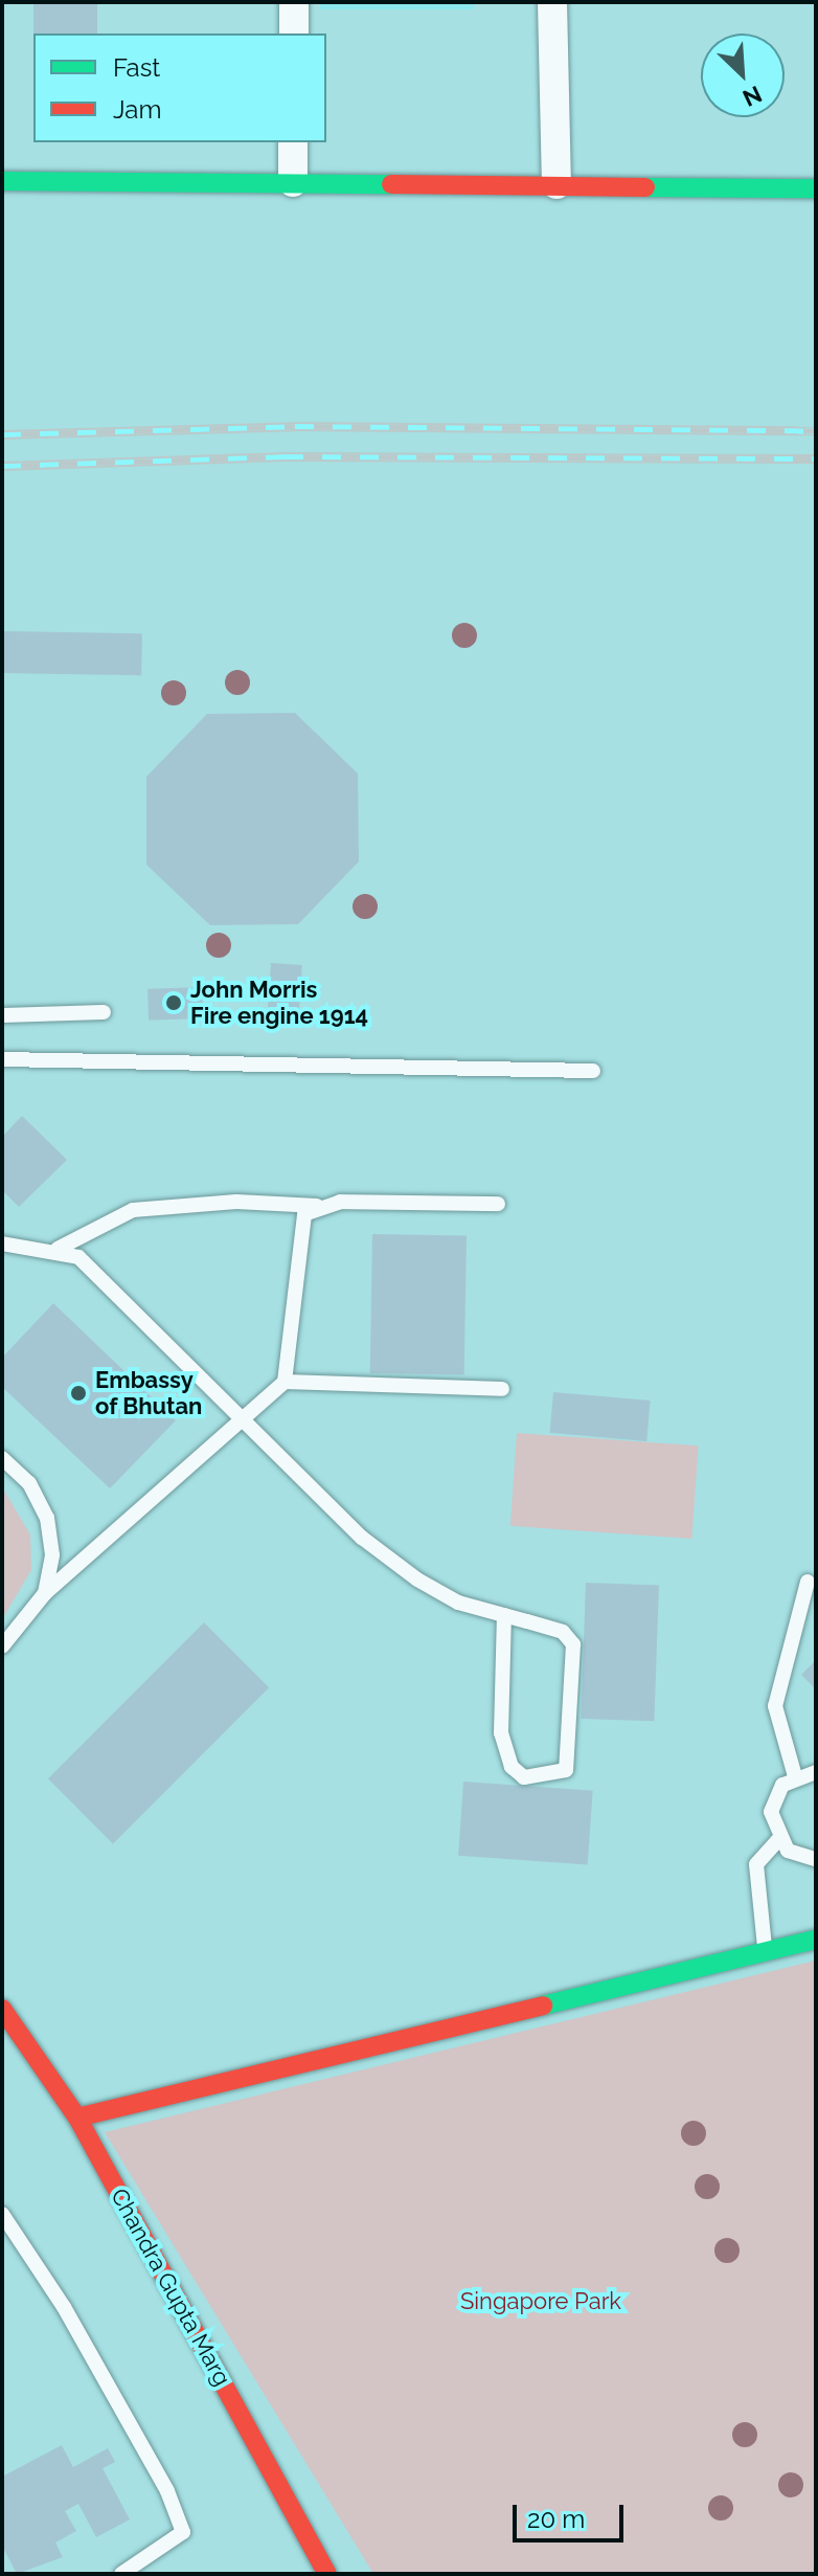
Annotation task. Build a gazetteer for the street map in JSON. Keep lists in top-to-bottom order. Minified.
{"streets":{"street":["Chandra Gupta Marg"]},"parks":["Singapore Park"],"places":["John Morris Fire engine 1914","Embassy of Bhutan"],"legend":["Fast","Jam"],"scale_bar":"20 m","north":"bottom right"}
